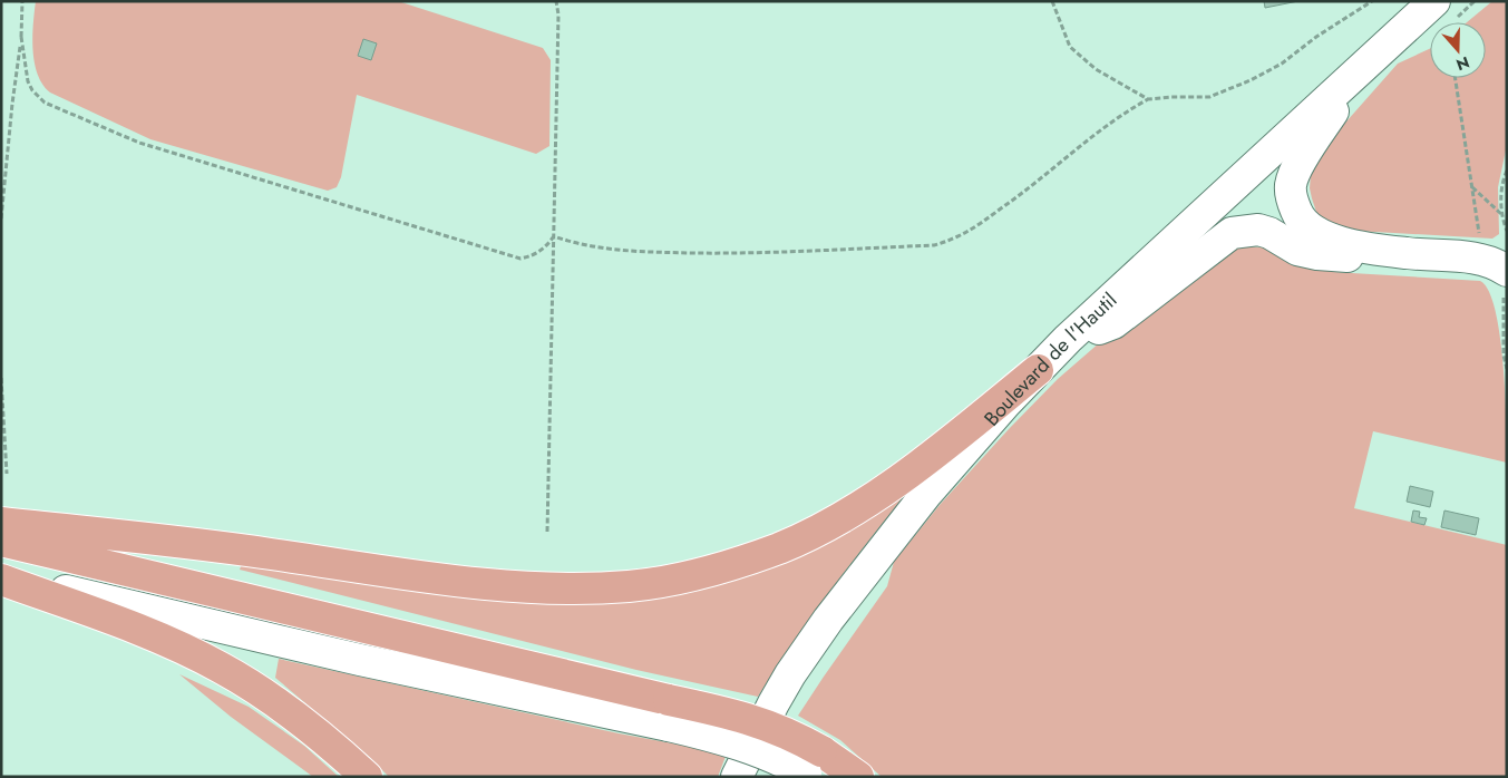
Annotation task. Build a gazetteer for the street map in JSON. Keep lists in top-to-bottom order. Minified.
{"streets":{"main road":["Boulevard de l'Hautil"]},"north":"bottom"}
